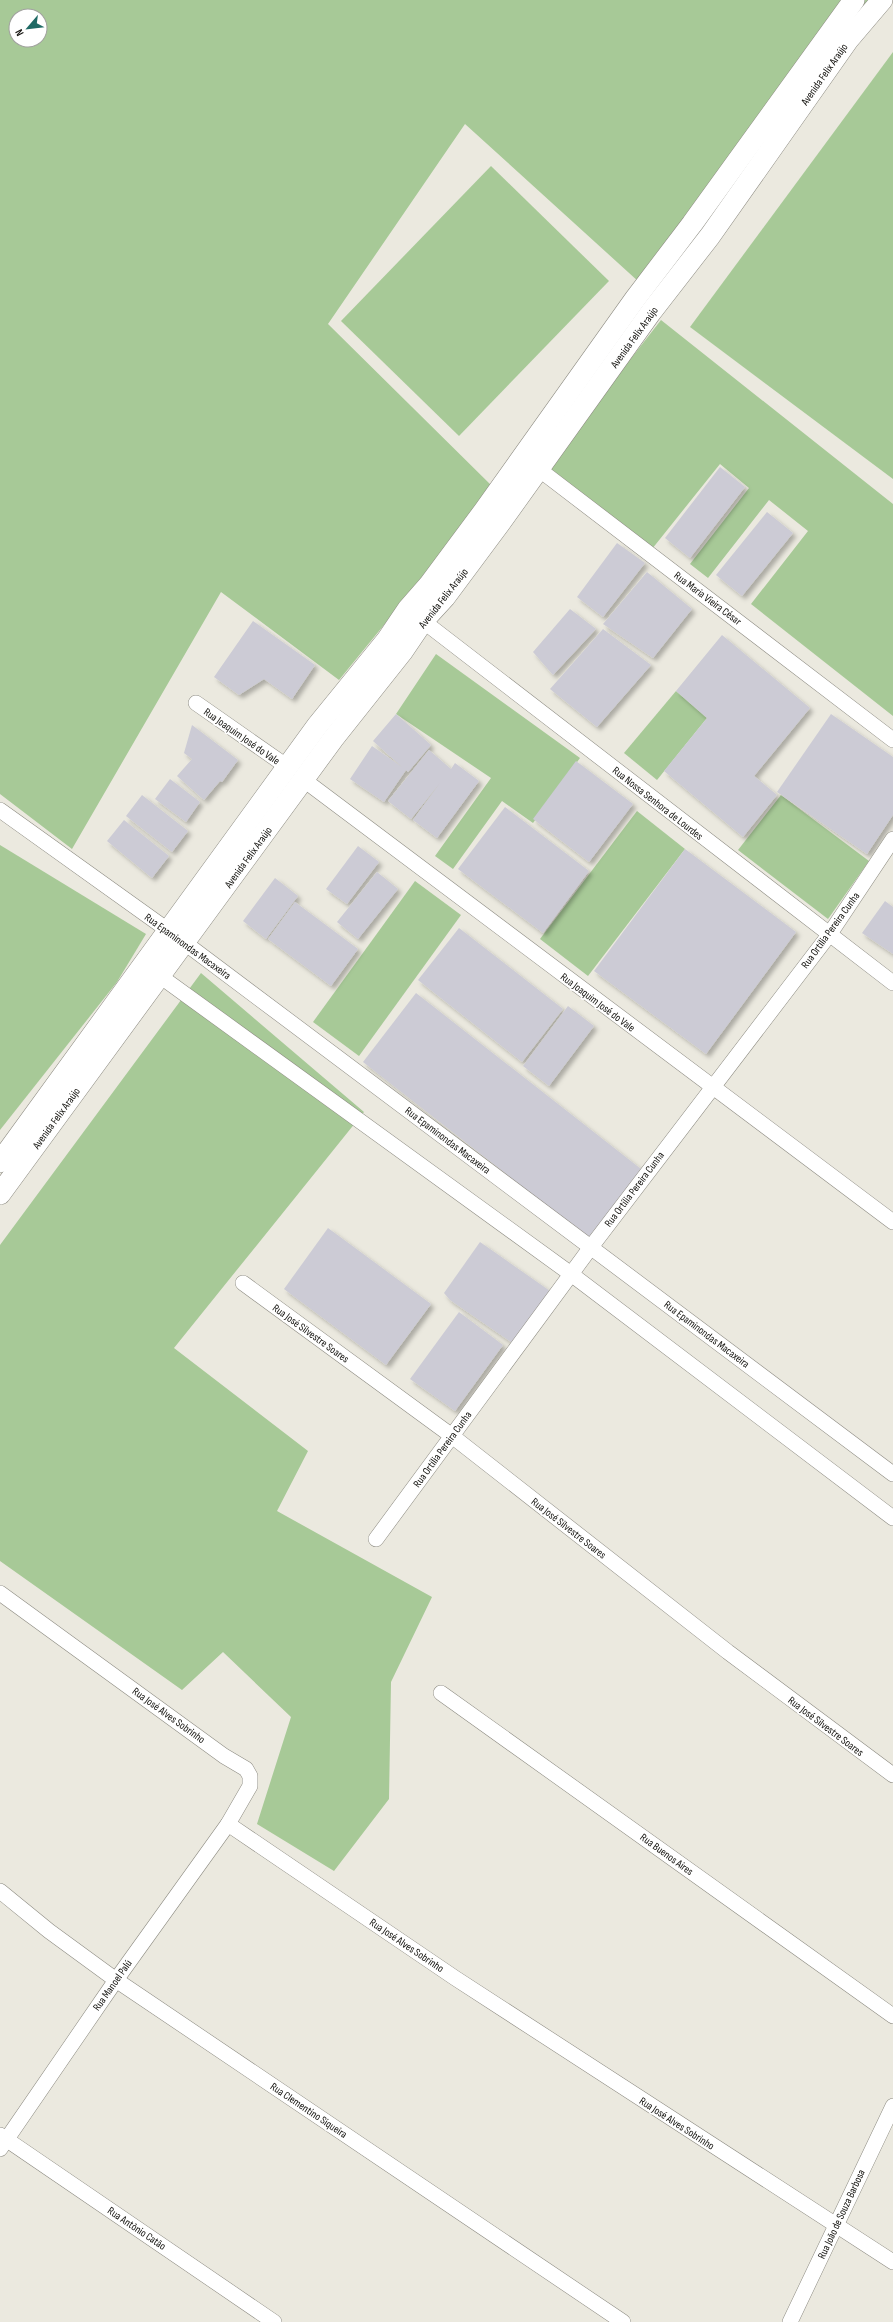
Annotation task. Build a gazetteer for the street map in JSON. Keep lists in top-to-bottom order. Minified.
{"streets":{"main road":["Avenida Felix Araújo"],"street":["Rua Maria Vieira César","Rua Joaquim José do Vale","Rua Nossa Senhora de Lourdes","Rua Ortília Pereira Cunha","Rua Epaminondas Macaxeira","Rua José Silvestre Soares","Rua José Alves Sobrinho","Rua Buenos Aires","Rua Manoel Palú","Rua Clementino Siqueira","Rua João de Souza Barbosa","Rua Antônio Catão"]},"crossings":[["Avenida Felix Araújo","Rua Maria Vieira César"],["Avenida Felix Araújo","Rua Joaquim José do Vale"],["Avenida Felix Araújo","Rua Nossa Senhora de Lourdes"],["Avenida Felix Araújo","Rua Epaminondas Macaxeira"],["Rua Joaquim José do Vale","Rua Ortília Pereira Cunha"],["Rua Nossa Senhora de Lourdes","Rua Ortília Pereira Cunha"],["Rua Ortília Pereira Cunha","Rua Epaminondas Macaxeira"],["Rua Ortília Pereira Cunha","Rua José Silvestre Soares"],["Rua José Alves Sobrinho","Rua Manoel Palú"],["Rua José Alves Sobrinho","Rua João de Souza Barbosa"],["Rua Manoel Palú","Rua Clementino Siqueira"],["Rua Manoel Palú","Rua Antônio Catão"]],"north":"bottom left"}
